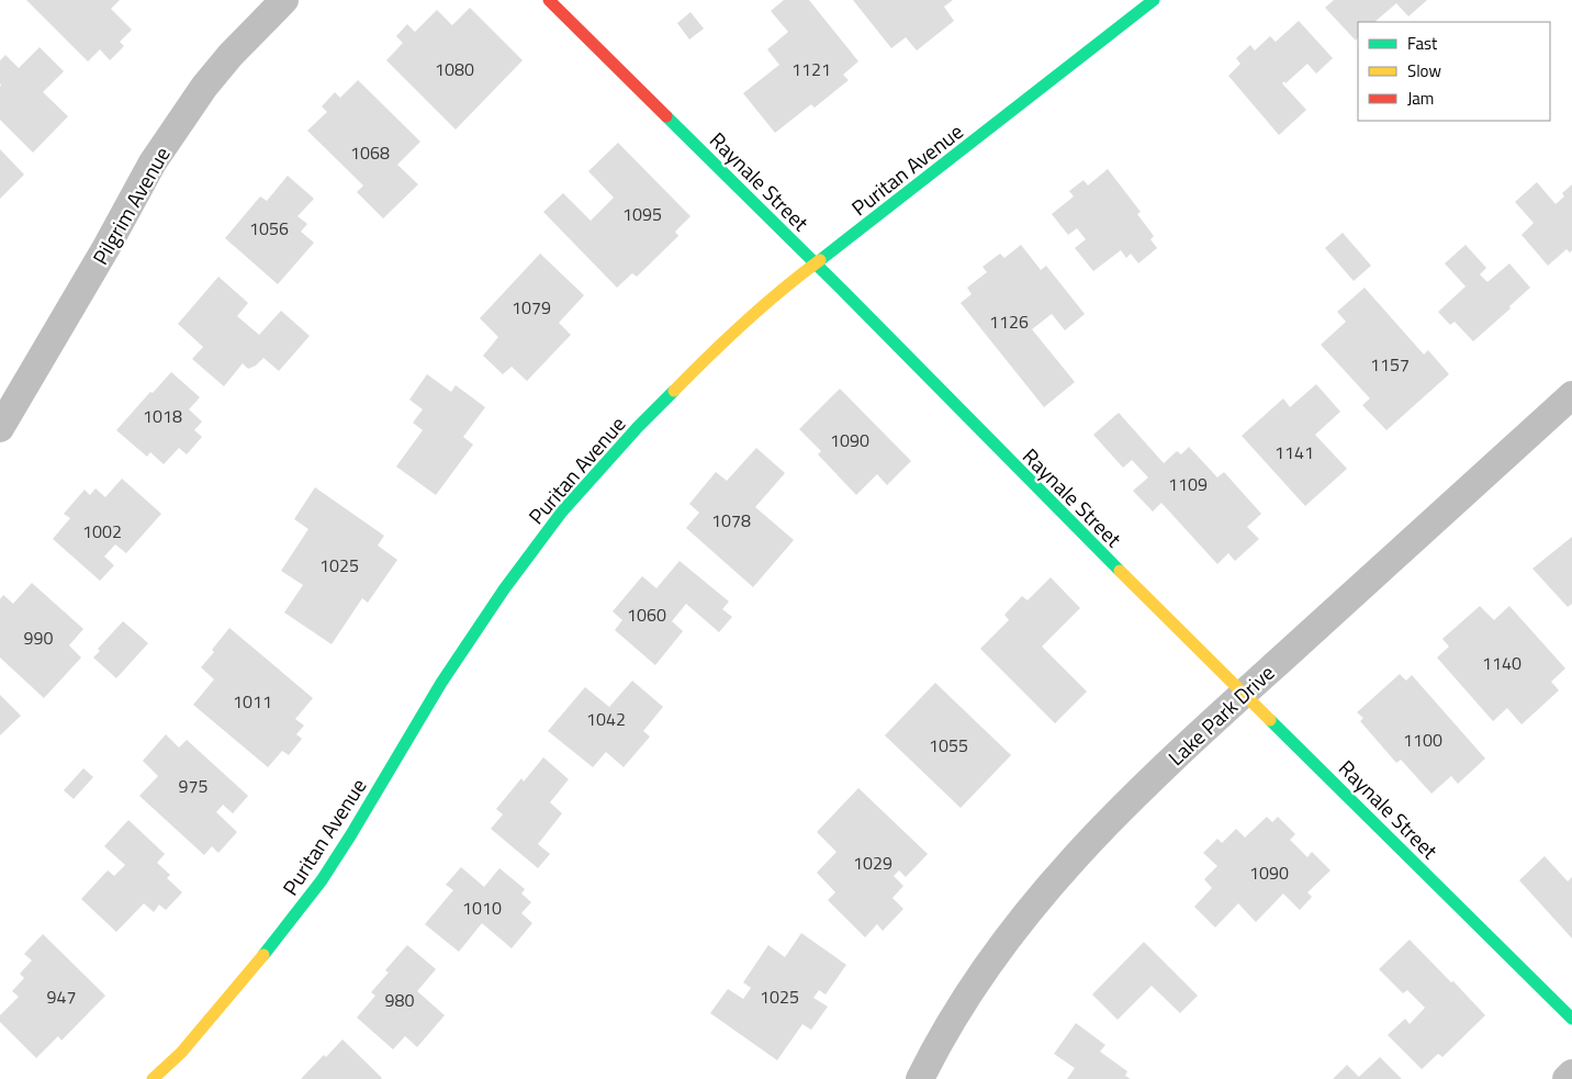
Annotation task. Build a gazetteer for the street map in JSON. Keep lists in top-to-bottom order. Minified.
{"streets":{"street":["Puritan Avenue","Raynale Street","Pilgrim Avenue","Lake Park Drive"]},"crossings":[["Puritan Avenue","Raynale Street"],["Raynale Street","Lake Park Drive"]],"house_numbers":["1080","1121","1068","1095","1056","1079","1126","1157","1018","1090","1141","1109","1078","1002","1025","1060","990","1140","1011","1042","1100","1055","975","1029","1090","1010","947","1025","980"],"legend":["Fast","Slow","Jam"]}
